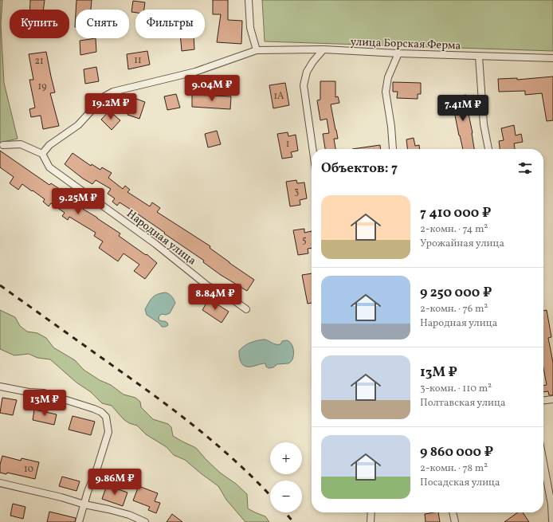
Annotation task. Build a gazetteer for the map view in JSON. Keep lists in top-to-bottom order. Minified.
{"streets":{"street":["улица Борская Ферма","Народная улица"]},"crossings":[["улица Борская Ферма","Народная улица"]],"house_numbers":["11","21","19","1А","1","3","5","10"],"page":{"chip":["Купить","Снять","Фильтры"],"price":["9.04M ₽","19.2M ₽","7.41M ₽","9.25M ₽","8.84M ₽","13M ₽","9.86M ₽"],"heading":"Объектов: 7","list":[{"name":"7 410 000 ₽","note":"2-комн. · 74 m² · Урожайная улица"},{"name":"9 250 000 ₽","note":"2-комн. · 76 m² · Народная улица"},{"name":"13M ₽","note":"3-комн. · 110 m² · Полтавская улица"},{"name":"9 860 000 ₽","note":"2-комн. · 78 m² · Посадская улица"}],"map_buttons":["+","−"]}}
